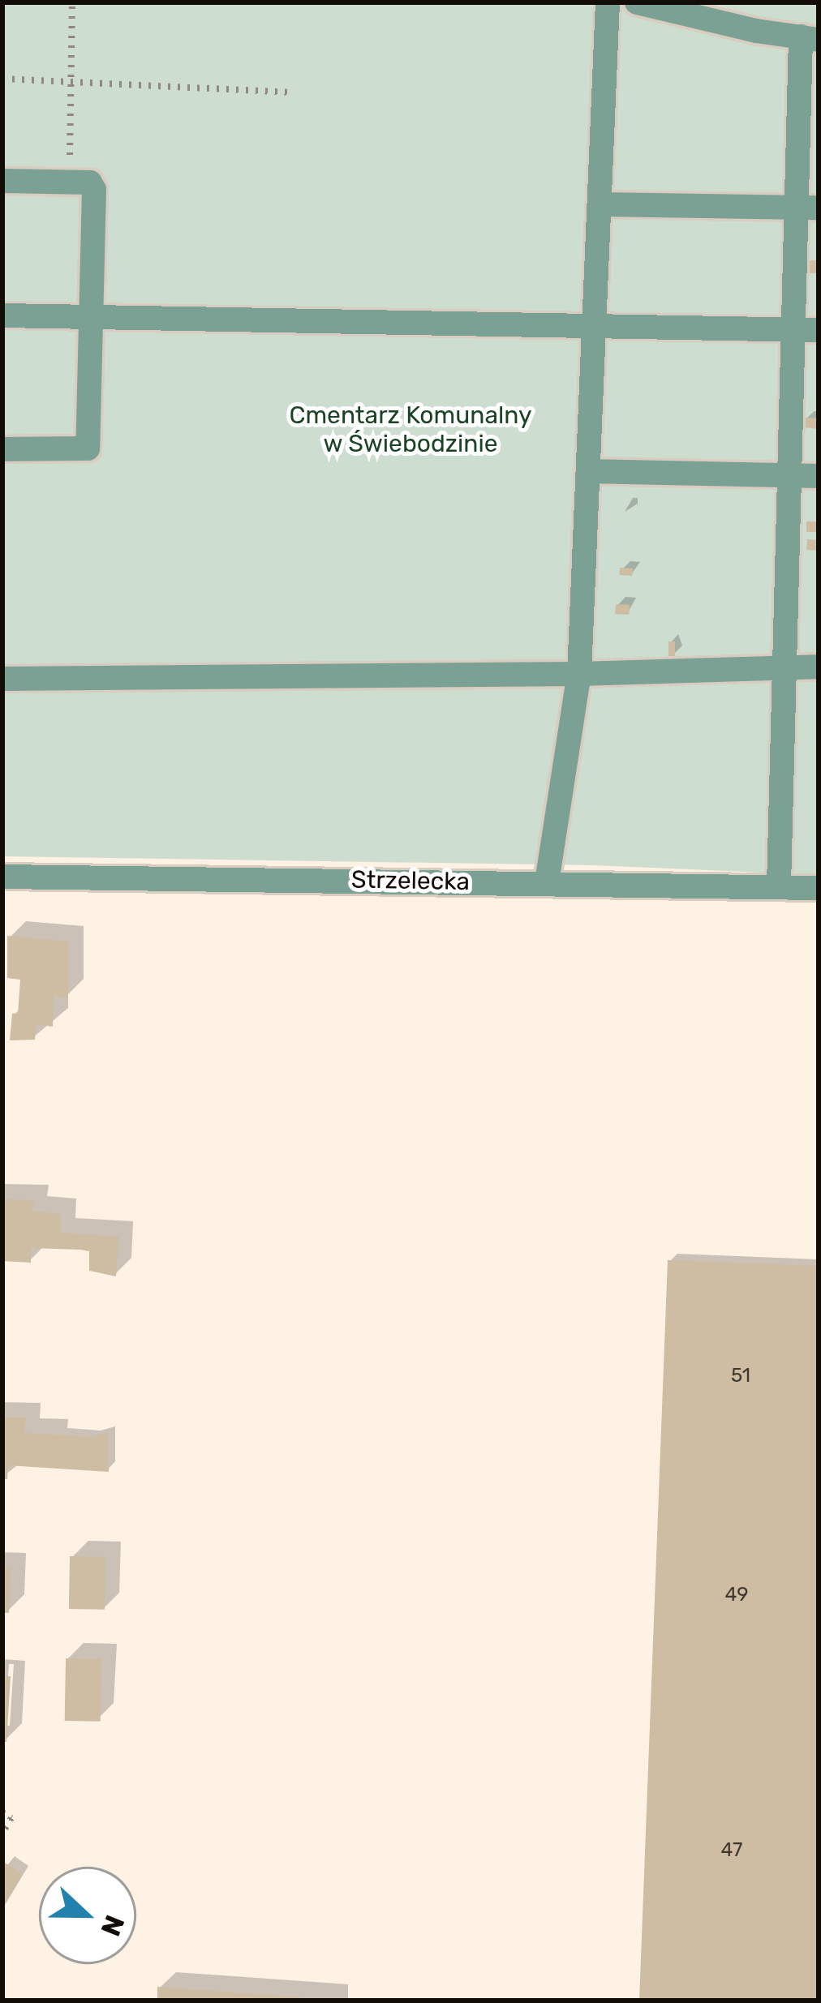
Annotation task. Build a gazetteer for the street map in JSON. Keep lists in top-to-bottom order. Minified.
{"streets":{"street":["Strzelecka"]},"parks":["Cmentarz Komunalny w Świebodzinie"],"house_numbers":["51","49","47"],"north":"right"}
